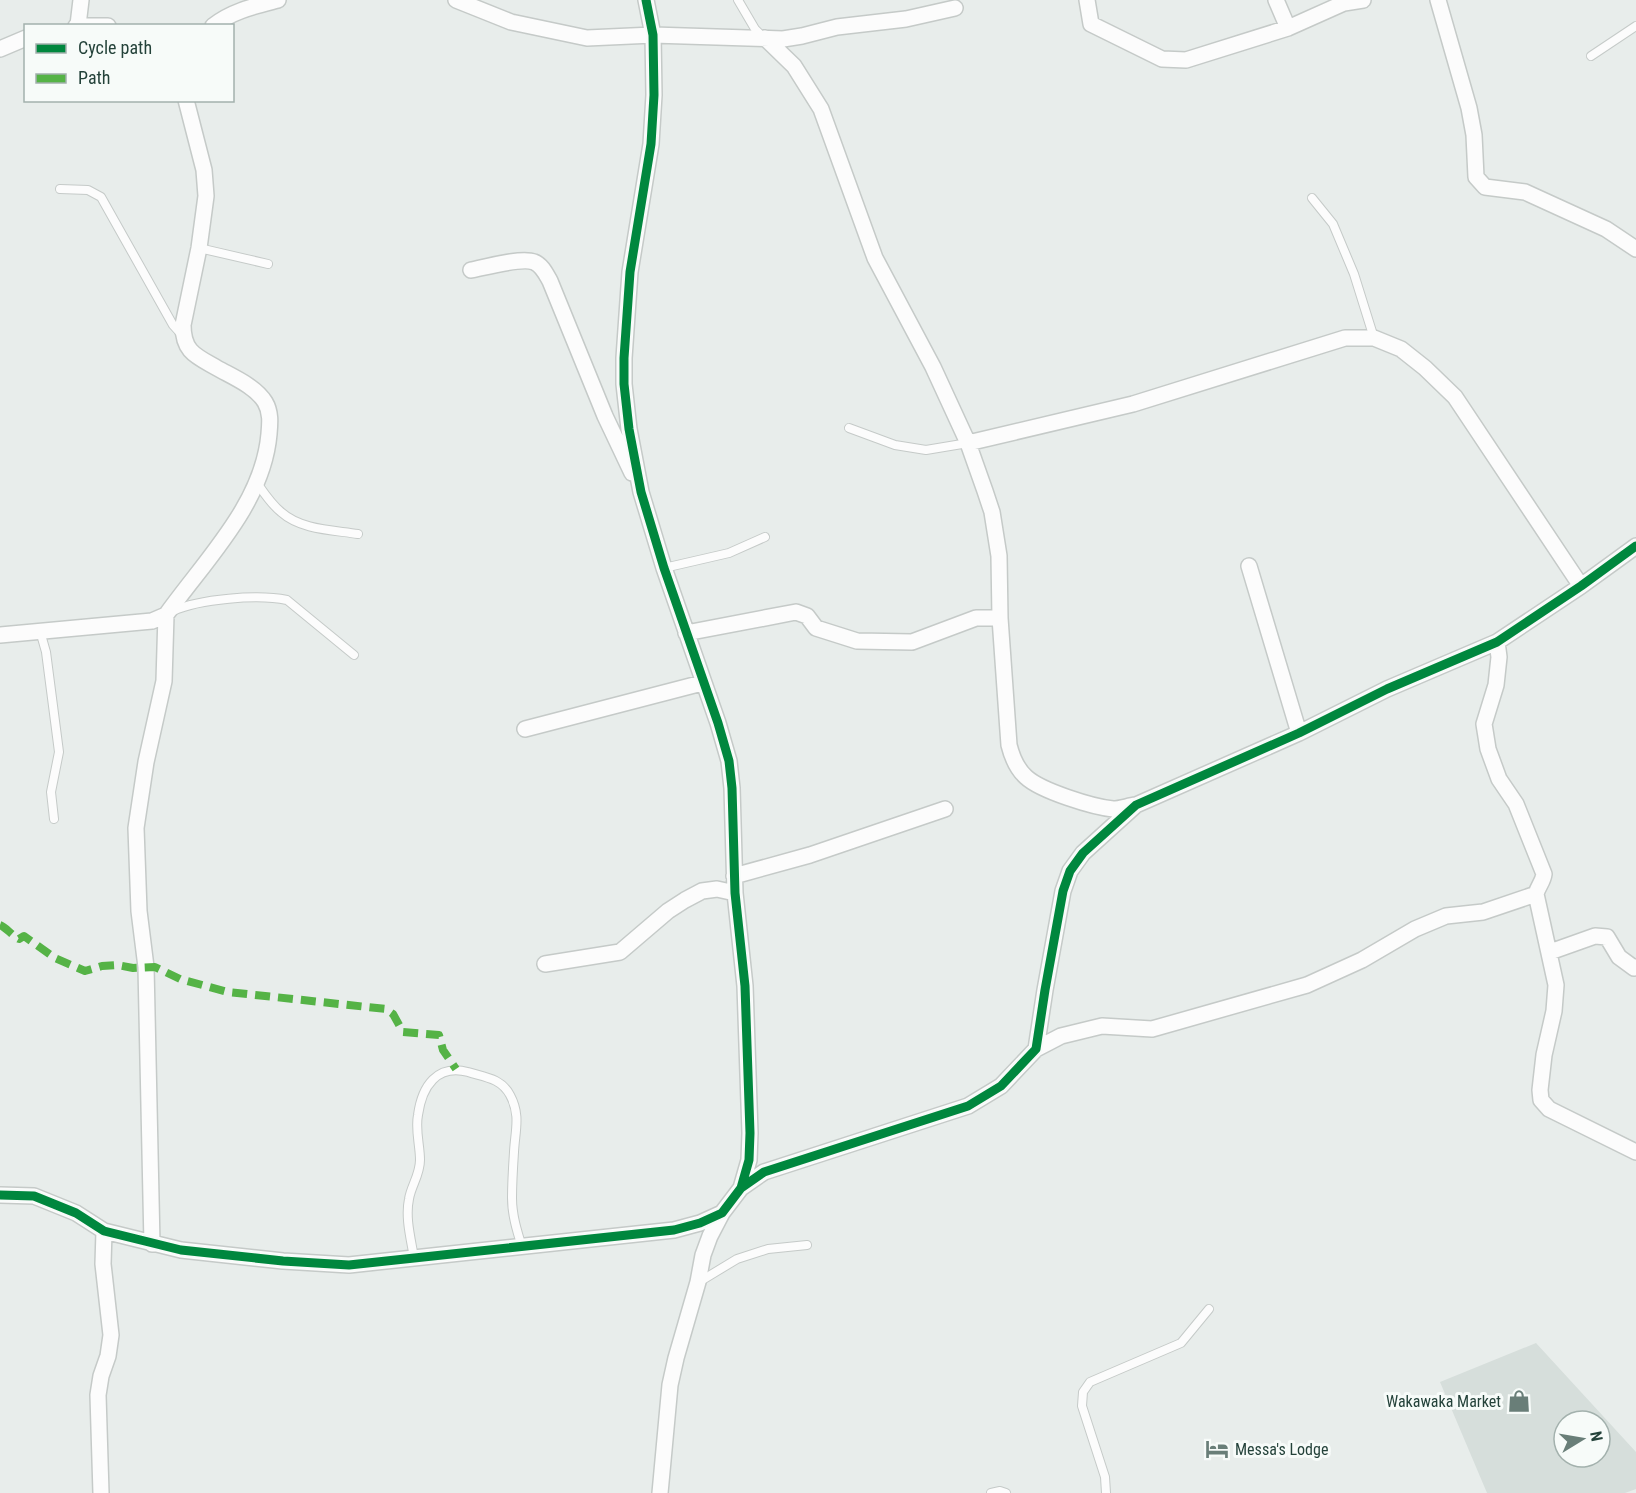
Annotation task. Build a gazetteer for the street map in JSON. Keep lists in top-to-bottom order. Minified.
{"places":{"shop":["Wakawaka Market"],"hotel":["Messa's Lodge"]},"legend":["Cycle path","Path"],"north":"right"}
